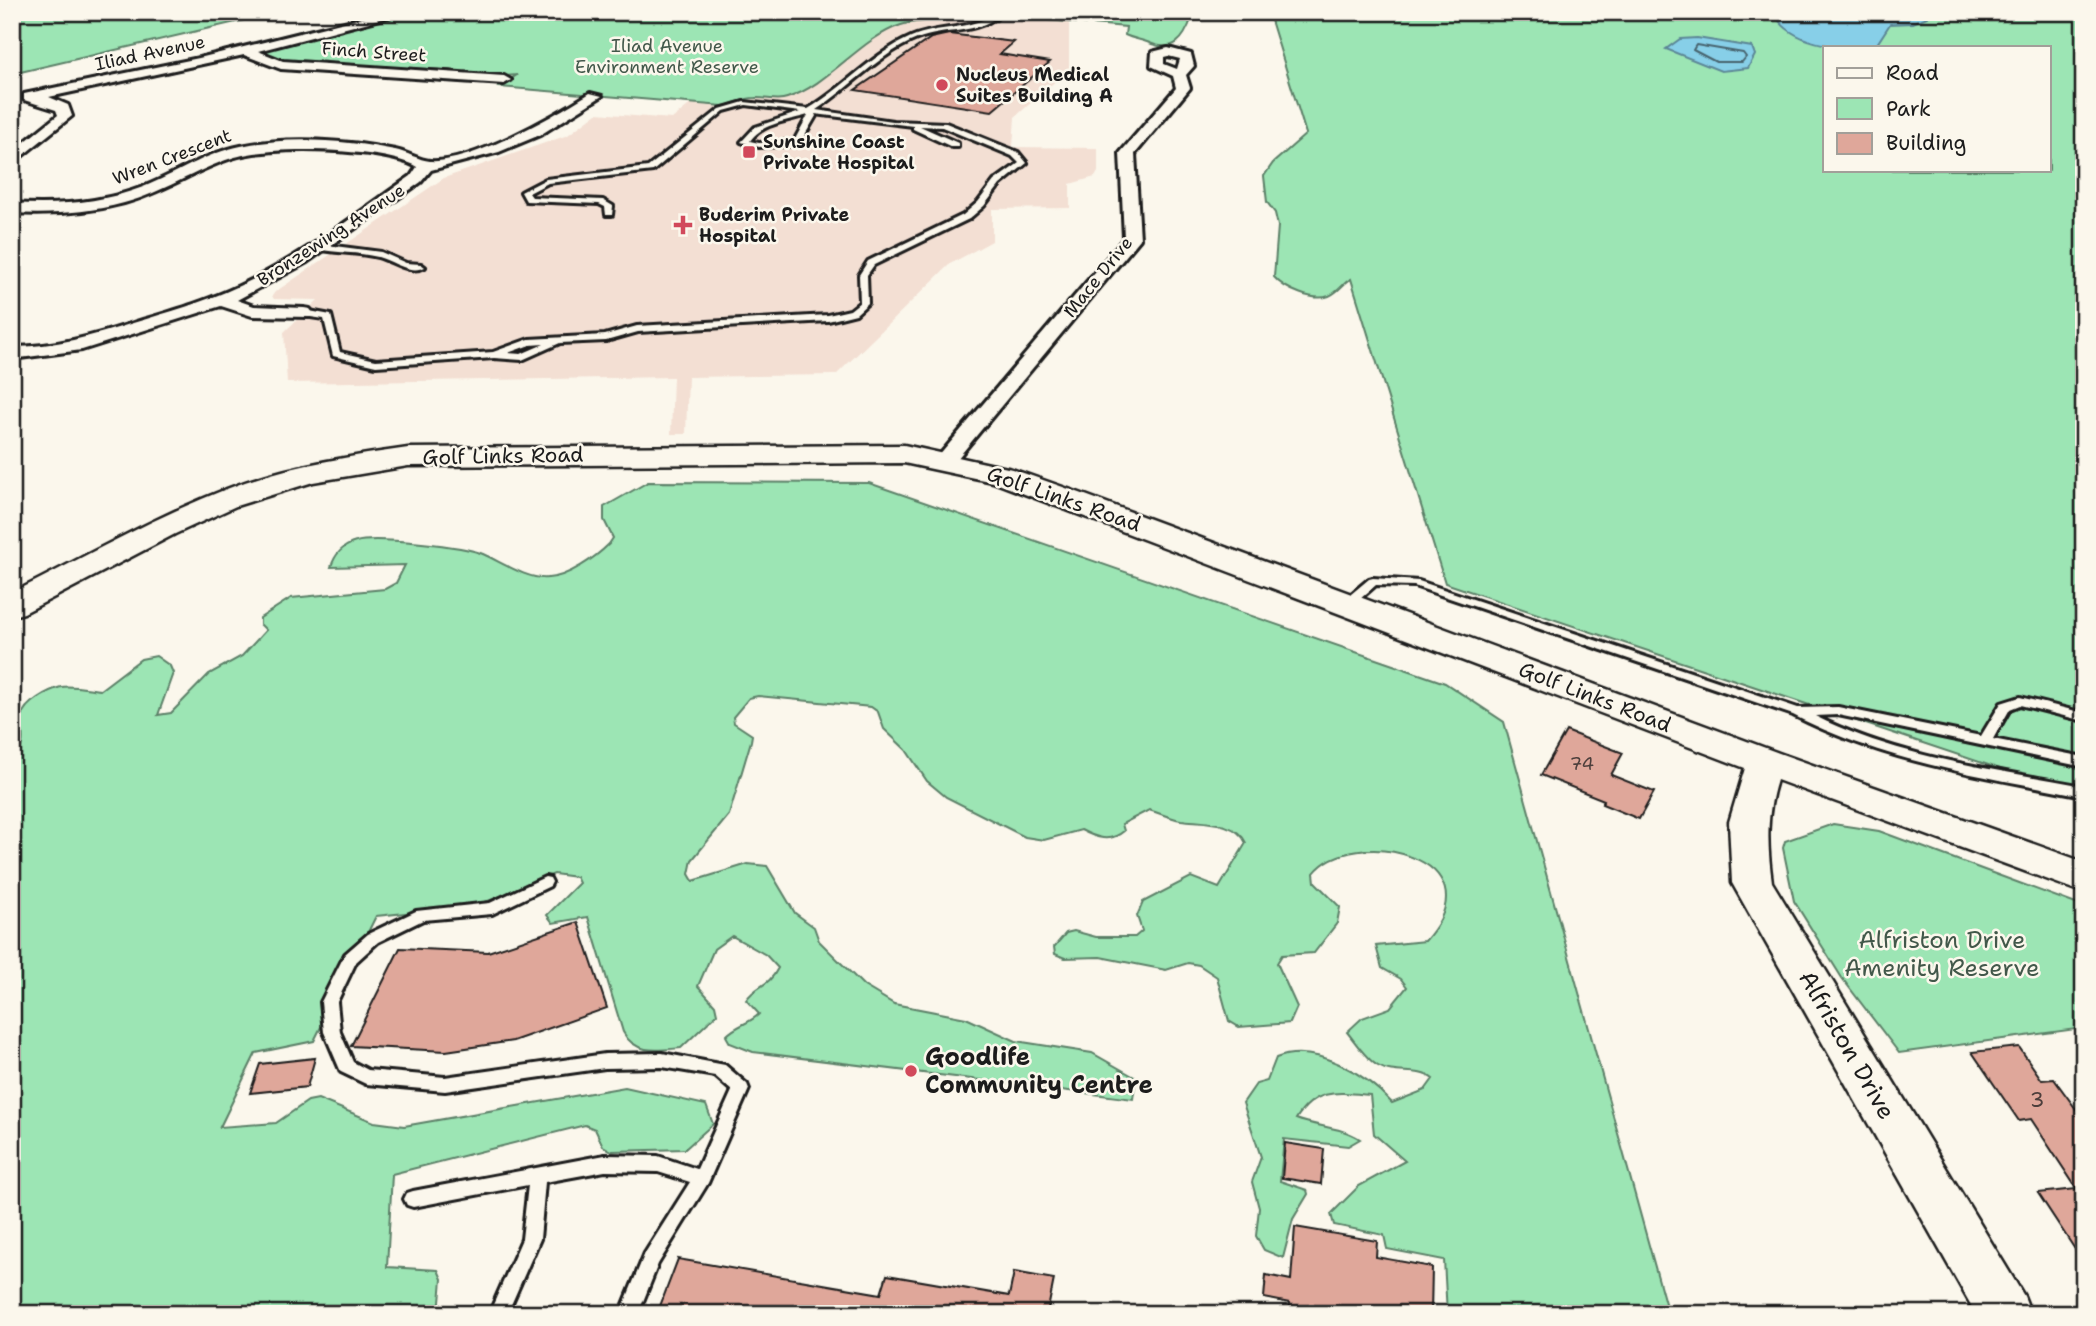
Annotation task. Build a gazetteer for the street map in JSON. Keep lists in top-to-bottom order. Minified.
{"streets":{"main road":["Golf Links Road","Alfriston Drive"],"street":["Finch Street","Iliad Avenue","Wren Crescent","Bronzewing Avenue","Mace Drive"]},"crossings":[["Finch Street","Iliad Avenue"],["Wren Crescent","Bronzewing Avenue"],["Mace Drive","Golf Links Road"],["Golf Links Road","Alfriston Drive"]],"parks":["Iliad Avenue Environment Reserve","Alfriston Drive Amenity Reserve"],"places":{"other":["Nucleus Medical Suites Building A","Goodlife Community Centre"],"transit":["Sunshine Coast Private Hospital"],"health":["Buderim Private Hospital"]},"house_numbers":["74","3"],"legend":["Road","Park","Building"]}
